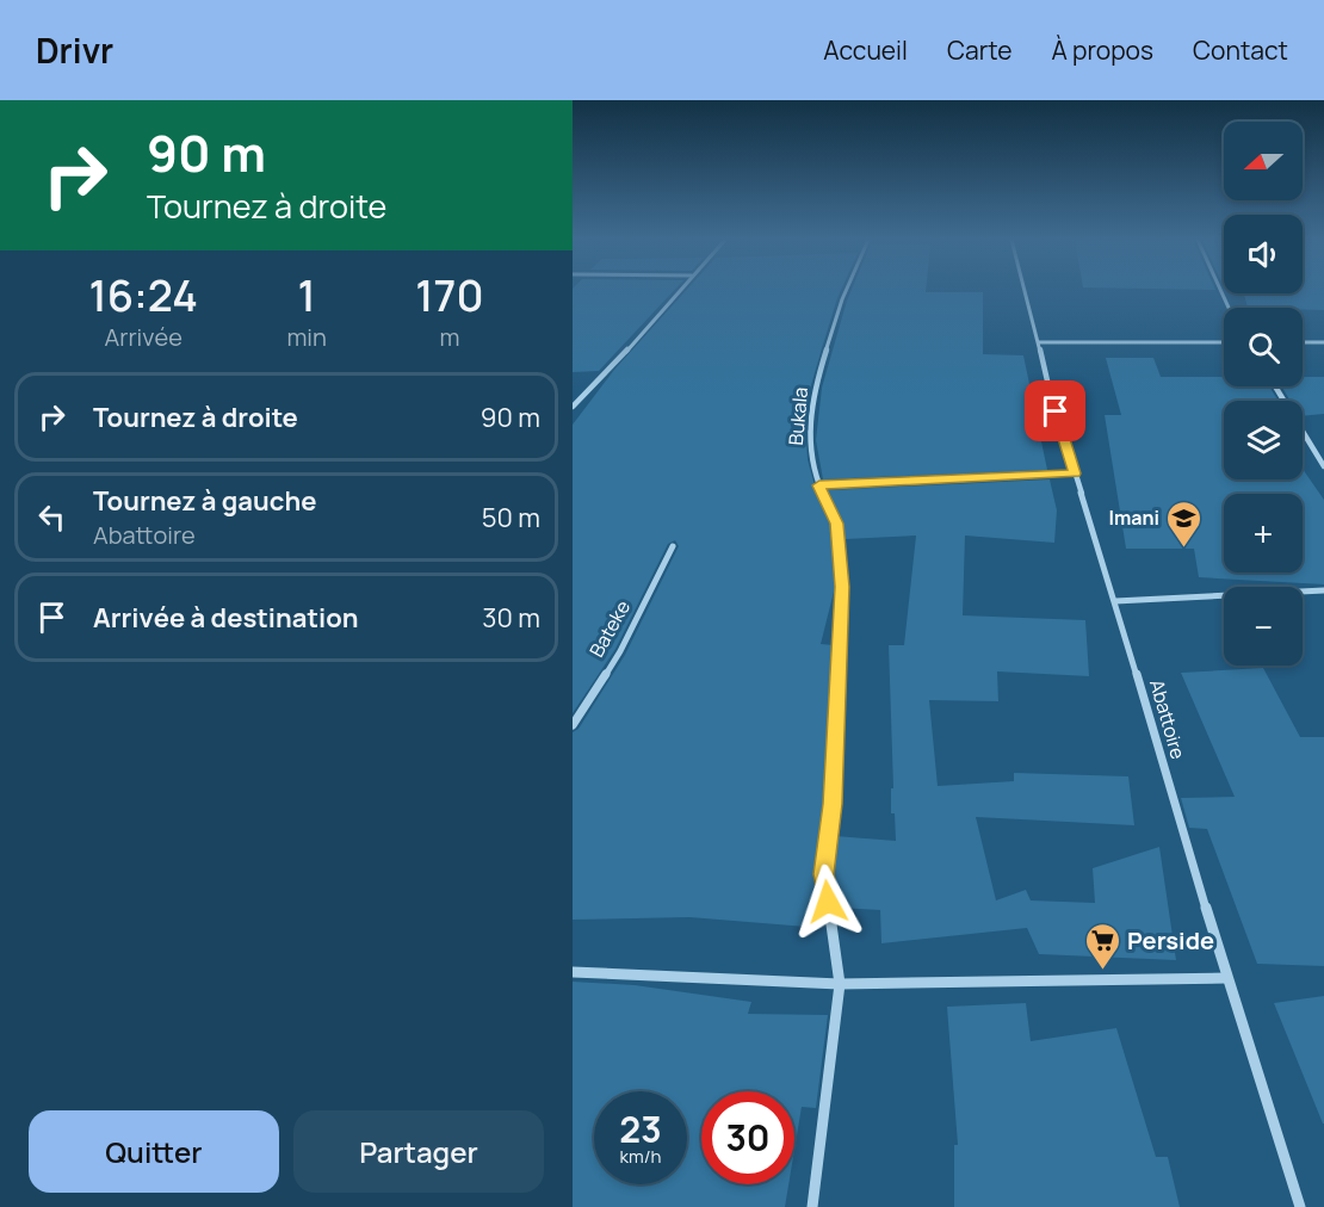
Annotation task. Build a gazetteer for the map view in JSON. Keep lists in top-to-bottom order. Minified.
{"streets":{"street":["Bukala","Bateke","Abattoire"]},"places":{"school or university":["Imani"],"supermarket":["Perside"]},"north":"left","page":{"header":"Drivr","nav":["Accueil","Carte","À propos","Contact"],"turn":["90 m","Tournez à droite"],"map_buttons":["+","−"],"eta":["16:24","Arrivée","1","min","170","m"],"list":[{"name":"Tournez à droite","value":"90 m"},{"name":"Tournez à gauche","note":"Abattoire","value":"50 m"},{"name":"Arrivée à destination","value":"30 m"}],"speed":"23 km/h","limit":"30","buttons":["Quitter","Partager"]}}
